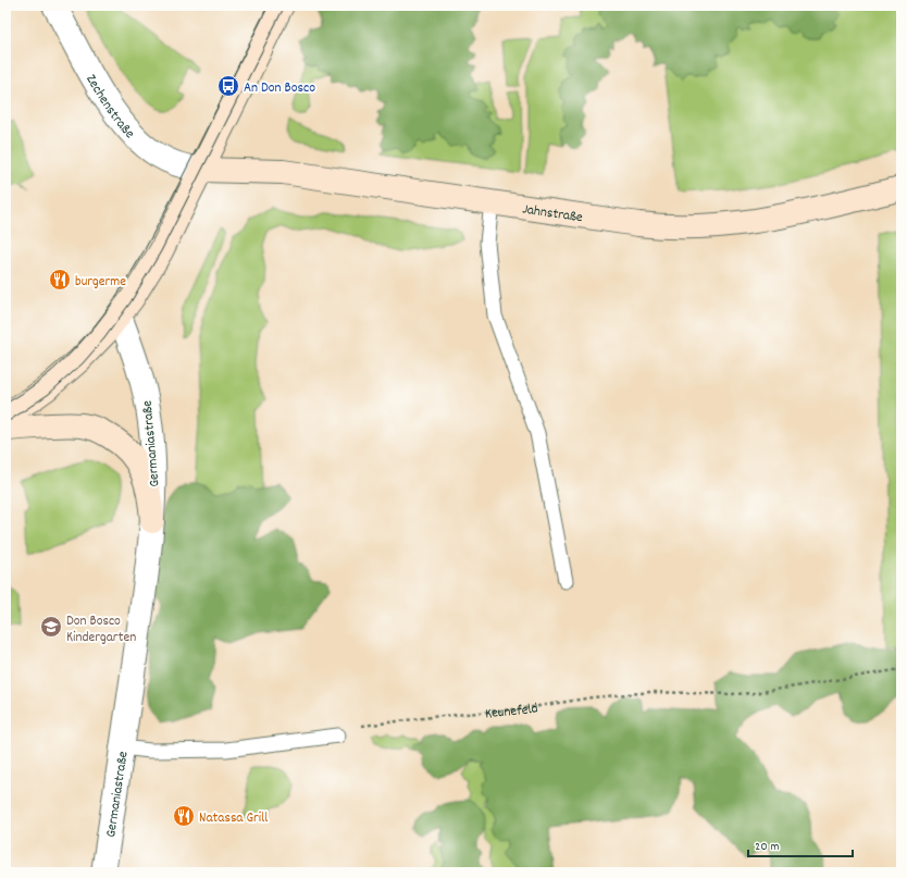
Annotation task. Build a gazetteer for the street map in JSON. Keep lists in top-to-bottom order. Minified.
{"streets":{"main road":["Jahnstraße"],"street":["Zechenstraße","Germaniastraße"],"path":["Keunefeld"]},"crossings":[["Zechenstraße","Jahnstraße"]],"places":{"bus stop":["An Don Bosco"],"restaurant":["burgerme","Natassa Grill"],"school or university":["Don Bosco Kindergarten"]},"scale_bar":"20 m"}
